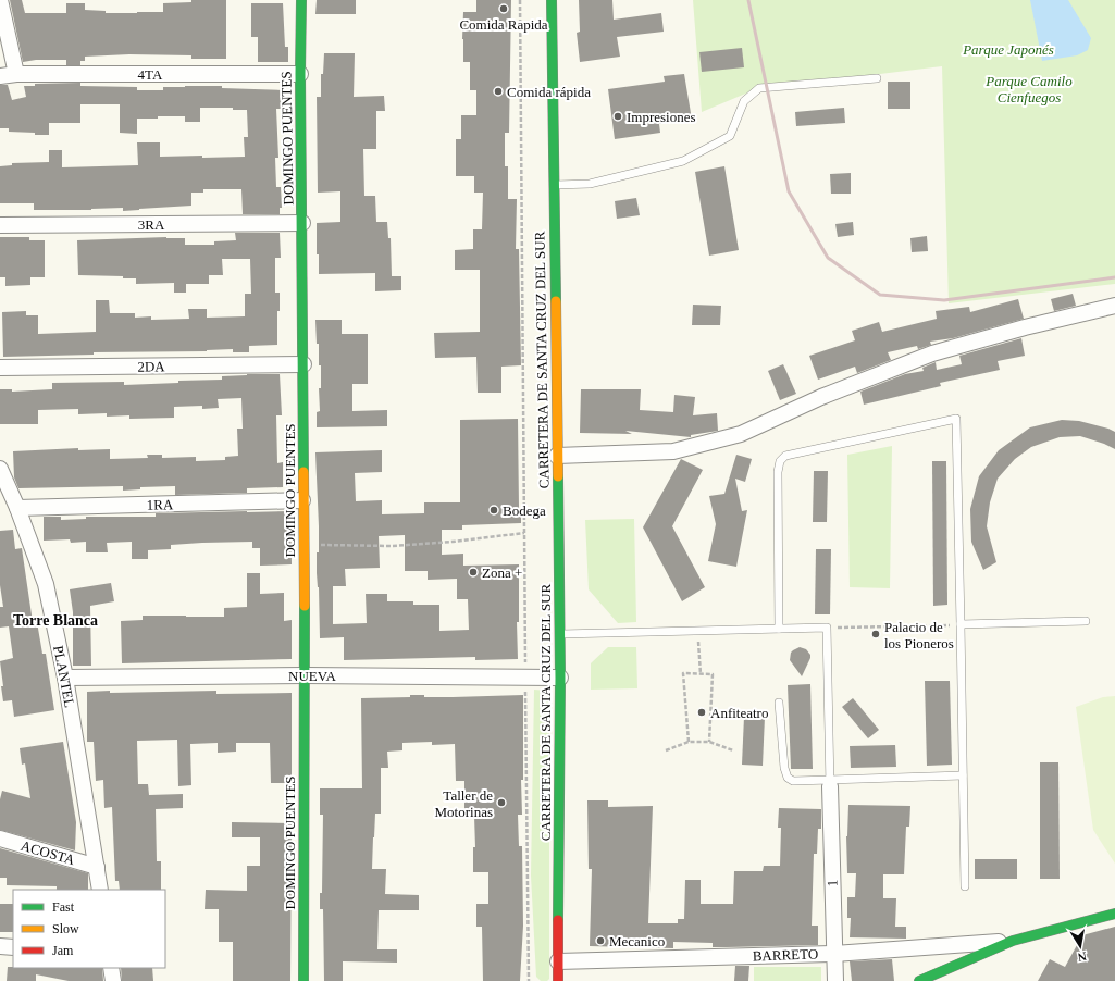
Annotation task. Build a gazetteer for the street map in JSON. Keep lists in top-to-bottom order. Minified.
{"streets":{"street":["4TA","DOMINGO PUENTES","3RA","CARRETERA DE SANTA CRUZ DEL SUR","2DA","1RA","NUEVA","PLANTEL","ACOSTA","1","BARRETO"]},"crossings":[["4TA","DOMINGO PUENTES"],["DOMINGO PUENTES","3RA"],["DOMINGO PUENTES","2DA"],["DOMINGO PUENTES","1RA"],["DOMINGO PUENTES","NUEVA"],["CARRETERA DE SANTA CRUZ DEL SUR","NUEVA"],["CARRETERA DE SANTA CRUZ DEL SUR","BARRETO"],["1RA","PLANTEL"],["NUEVA","PLANTEL"],["PLANTEL","ACOSTA"],["1","BARRETO"]],"districts":["Torre Blanca"],"parks":["Parque Japonés","Parque Camilo Cienfuegos"],"places":["Comida Rapida","Comida rápida","Impresiones","Bodega","Zona +","Palacio de los Pioneros","Anfiteatro","Taller de Motorinas","Mecanico"],"legend":["Fast","Slow","Jam"],"north":"bottom"}
